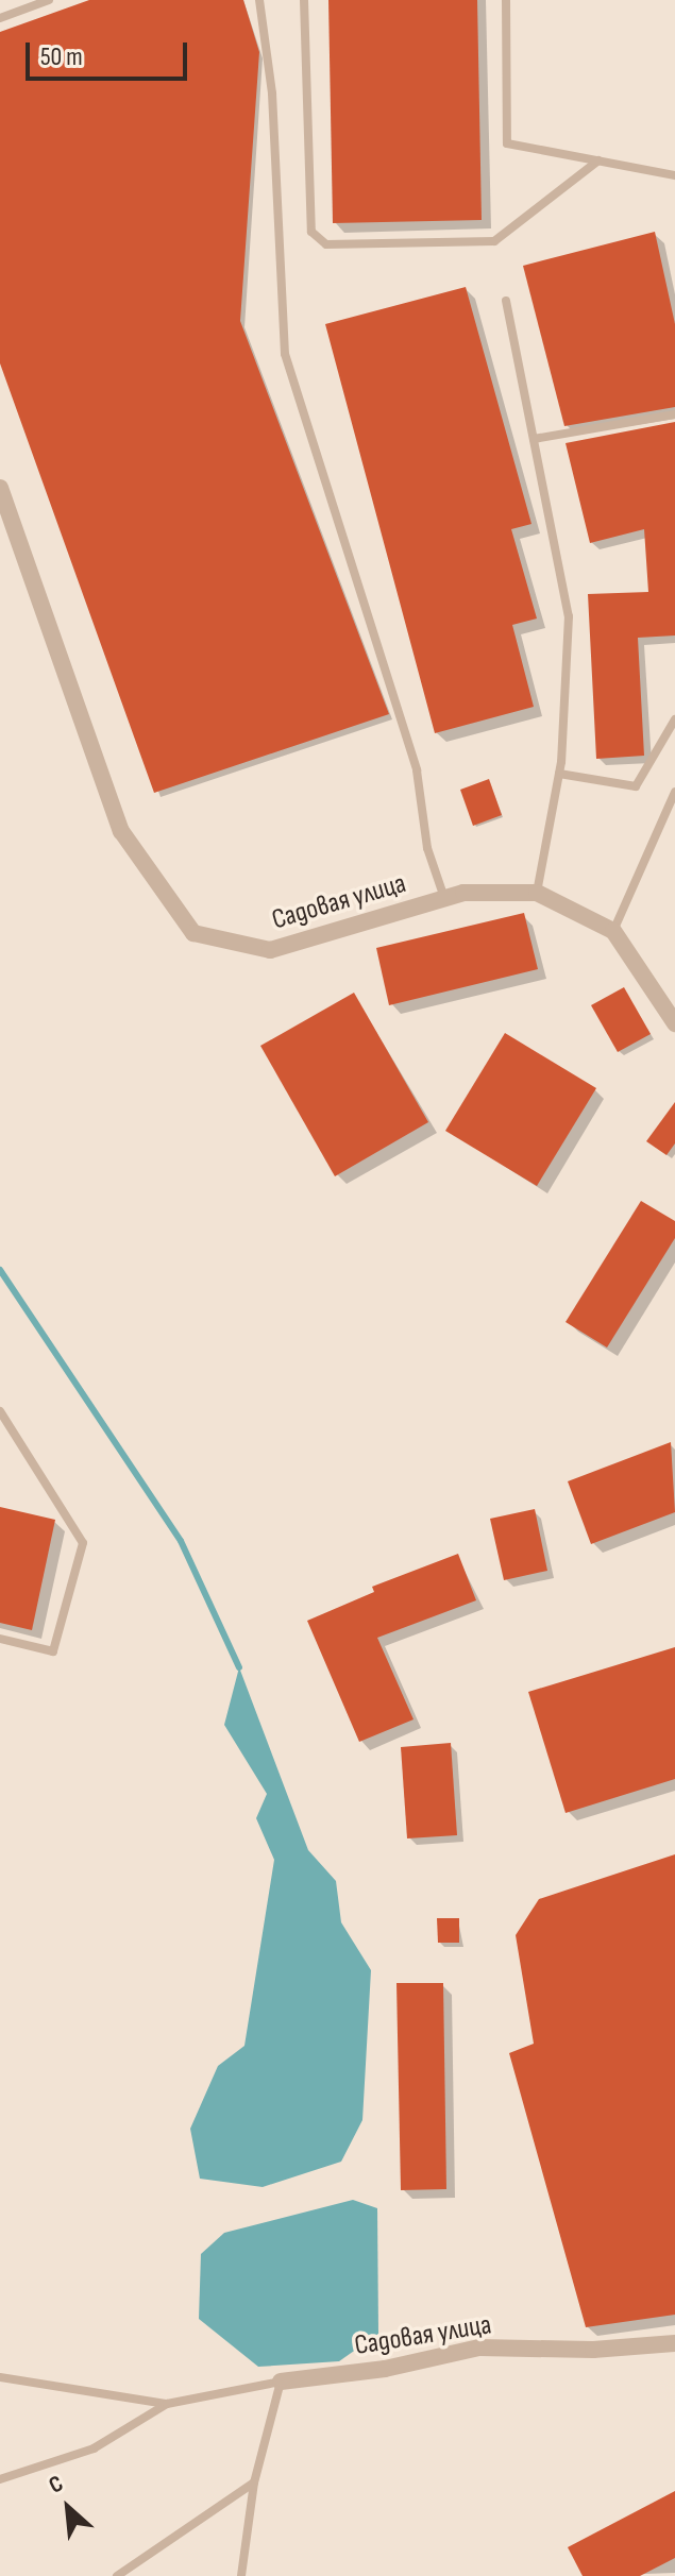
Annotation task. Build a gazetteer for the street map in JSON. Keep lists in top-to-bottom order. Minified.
{"streets":{"street":["Садовая улица"]},"scale_bar":"50 m","north":"top left"}
